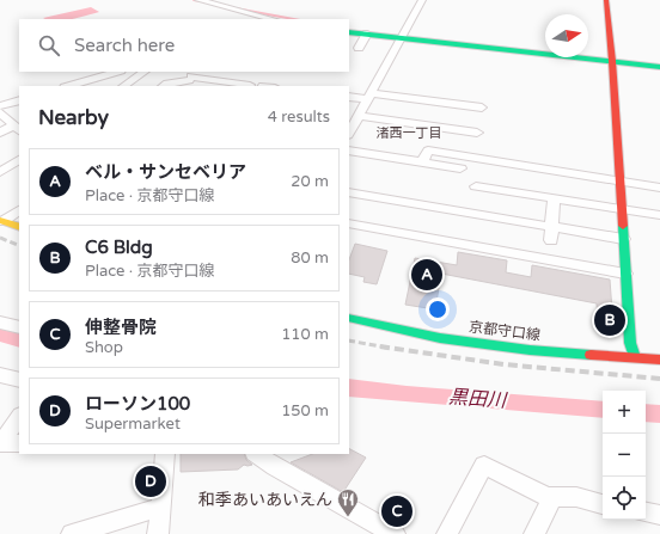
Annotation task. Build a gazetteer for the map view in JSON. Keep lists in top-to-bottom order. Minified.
{"streets":{"street":["京都守口線"]},"districts":["渚西一丁目"],"water":["黒田川"],"places":{"restaurant":["和季あいあいえん"]},"north":"right","page":{"search":"Search here","heading":["Nearby","4 results"],"list":[{"mark":"A","name":"ベル・サンセベリア","note":"Place · 京都守口線","value":"20 m"},{"mark":"B","name":"C6 Bldg","note":"Place · 京都守口線","value":"80 m"},{"mark":"C","name":"伸整骨院","note":"Shop","value":"110 m"},{"mark":"D","name":"ローソン100","note":"Supermarket","value":"150 m"}],"pins":["A","B","D","C"],"map_buttons":["+","−"]}}
